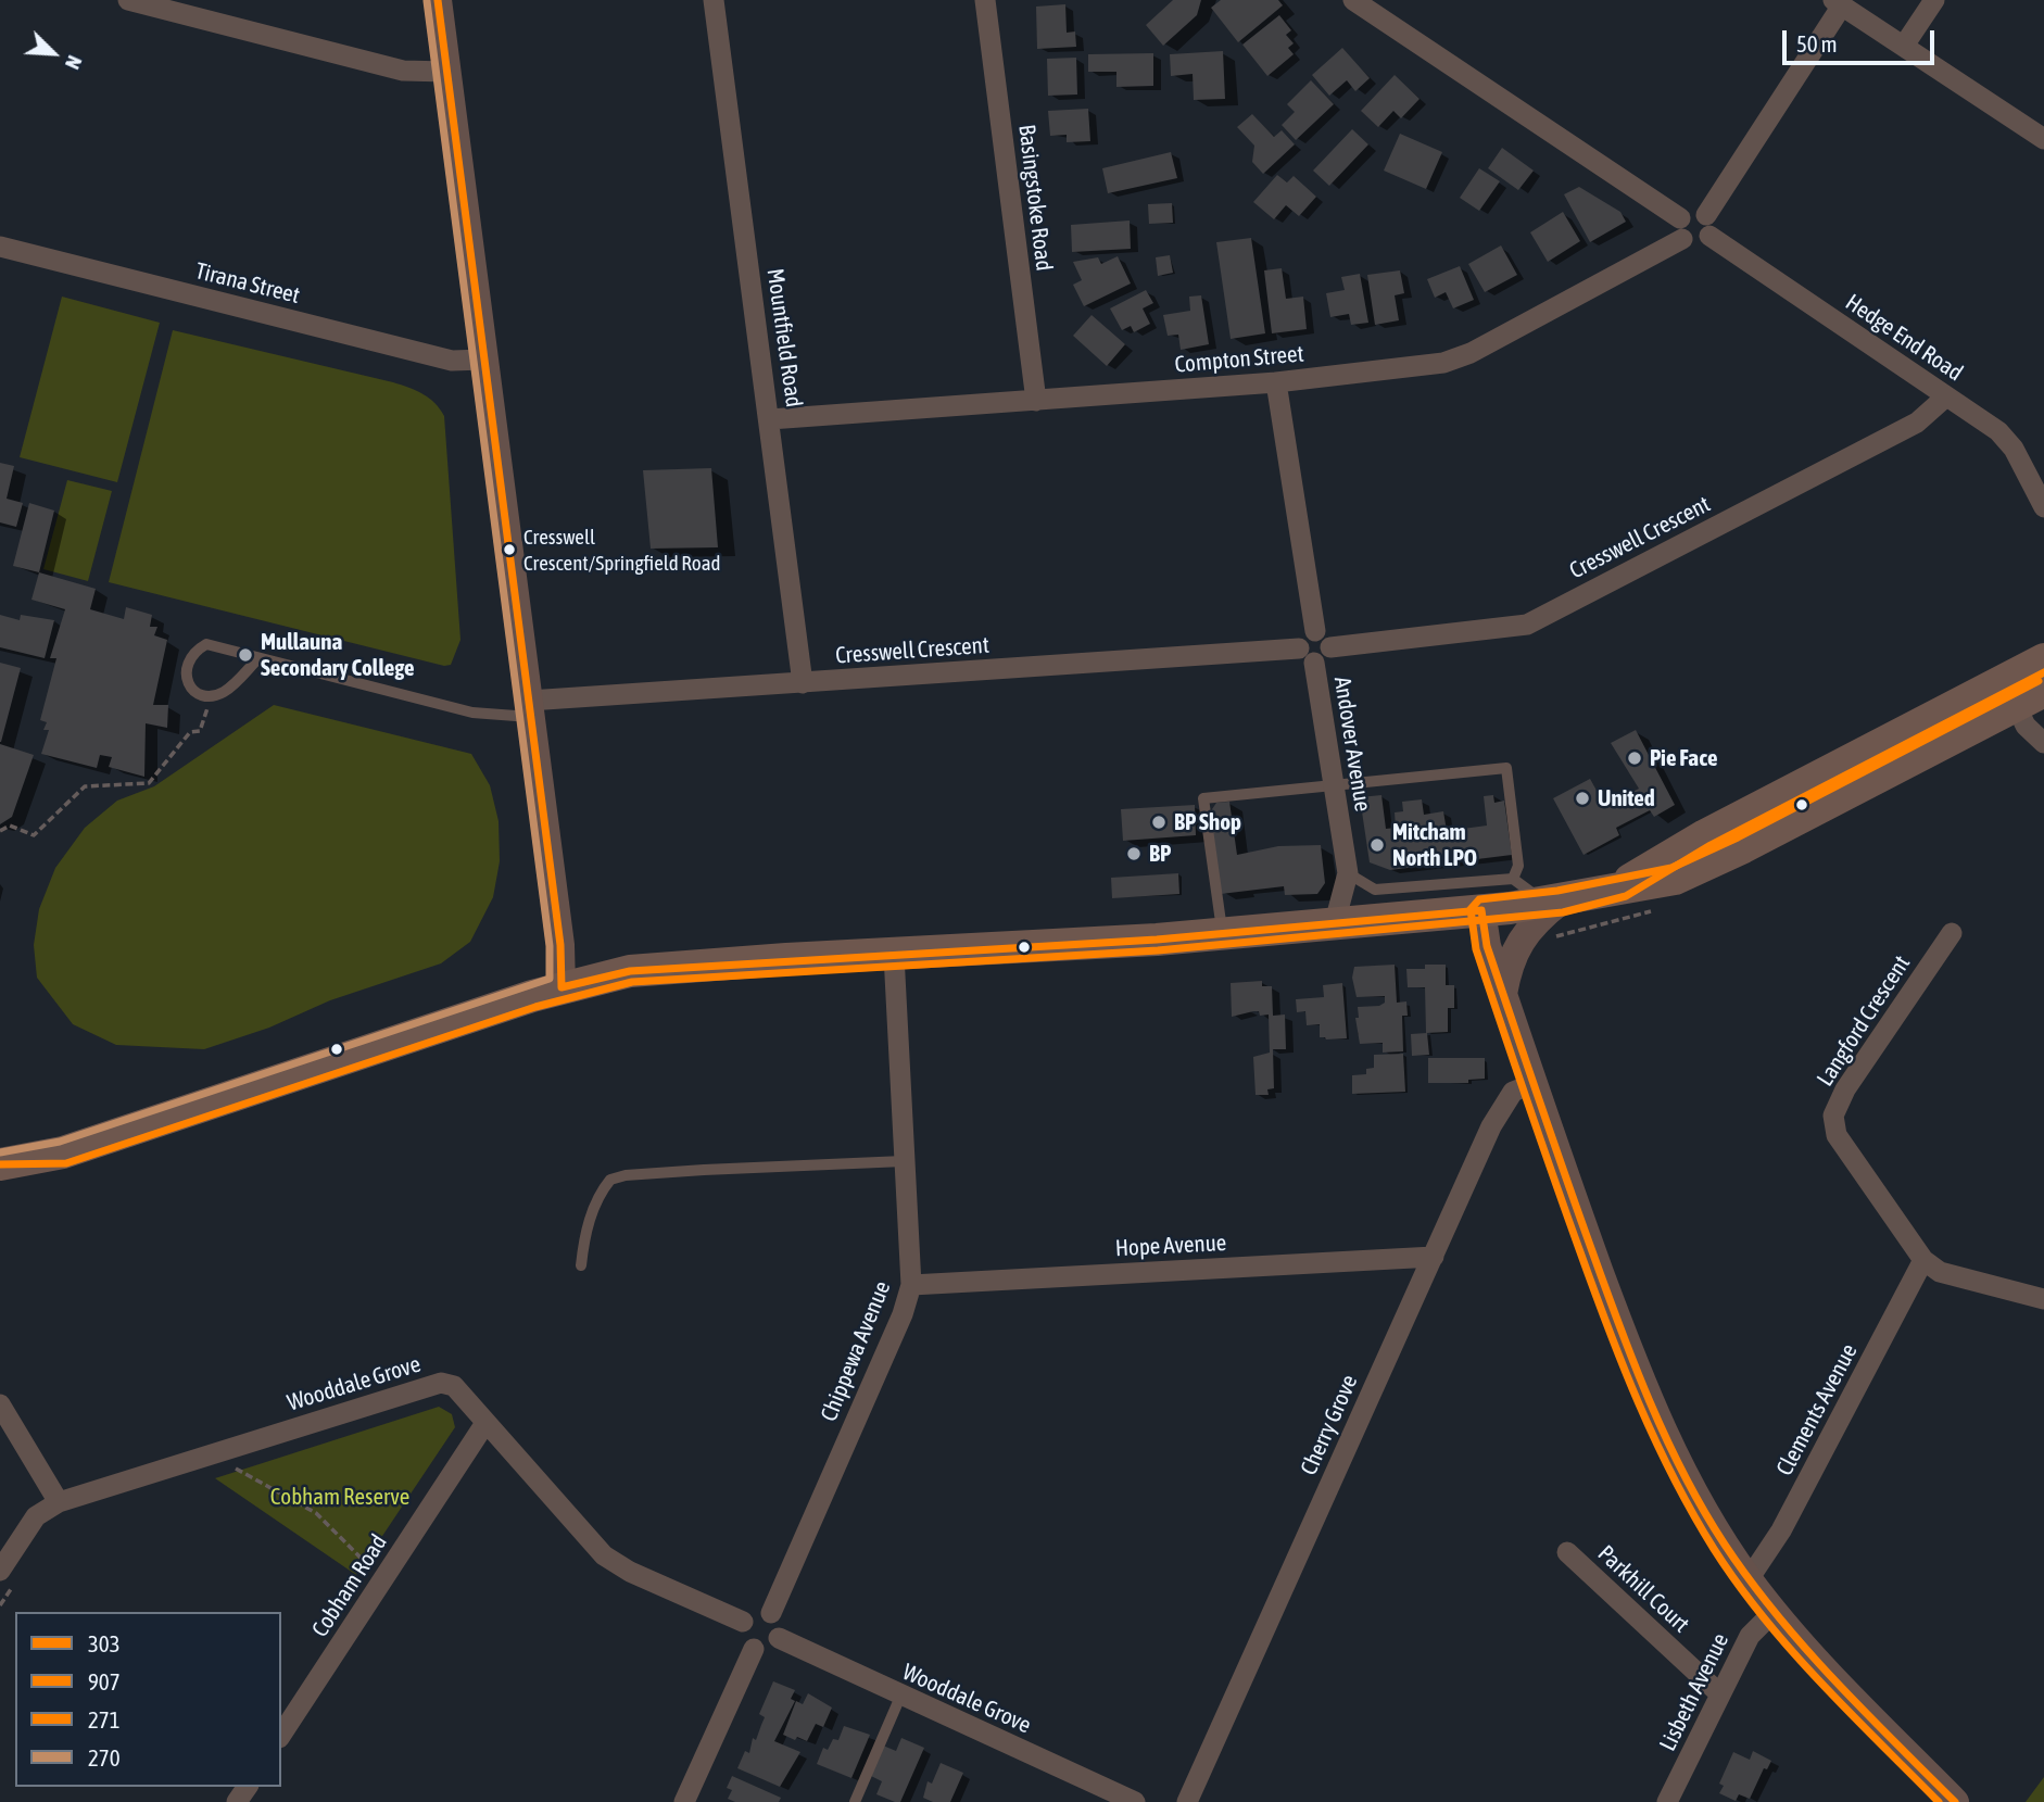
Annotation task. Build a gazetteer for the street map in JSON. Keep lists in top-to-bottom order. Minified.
{"streets":{"street":["Basingstoke Road","Tirana Street","Mountfield Road","Hedge End Road","Compton Street","Cresswell Crescent","Andover Avenue","Langford Crescent","Hope Avenue","Chippewa Avenue","Wooddale Grove","Clements Avenue","Cherry Grove","Cobham Road","Parkhill Court","Lisbeth Avenue"]},"crossings":[["Basingstoke Road","Compton Street"],["Mountfield Road","Compton Street"],["Mountfield Road","Cresswell Crescent"],["Hedge End Road","Cresswell Crescent"],["Cresswell Crescent","Andover Avenue"],["Langford Crescent","Clements Avenue"],["Hope Avenue","Chippewa Avenue"],["Hope Avenue","Cherry Grove"],["Chippewa Avenue","Wooddale Grove"],["Wooddale Grove","Cobham Road"],["Parkhill Court","Lisbeth Avenue"]],"parks":["Cobham Reserve"],"places":["Cresswell Crescent/Springfield Road","Mullauna Secondary College","Pie Face","United","BP Shop","Mitcham North LPO","BP"],"lines":["transit line 303","transit line 270","transit line 907","transit line 271"],"legend":["303","907","271","270"],"scale_bar":"50 m","north":"bottom right"}
